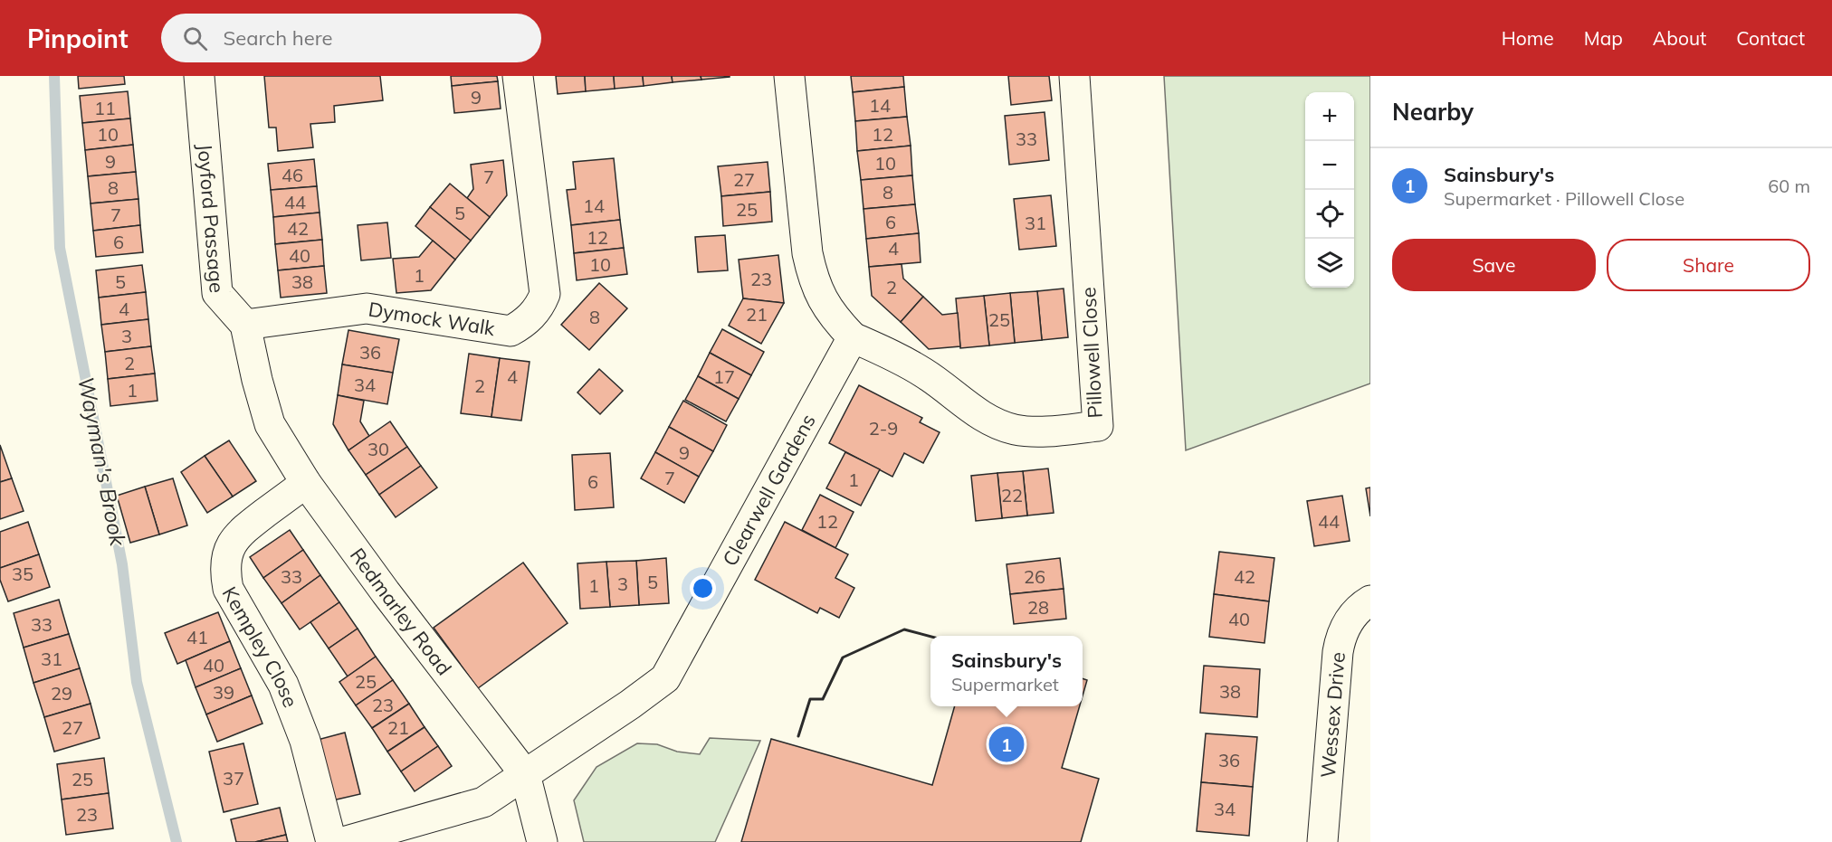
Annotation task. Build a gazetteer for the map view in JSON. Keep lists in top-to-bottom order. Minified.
{"streets":{"street":["Joyford Passage","Dymock Walk","Pillowell Close","Clearwell Gardens","Redmarley Road","Kempley Close","Wessex Drive"]},"crossings":[["Joyford Passage","Dymock Walk"],["Joyford Passage","Redmarley Road"],["Pillowell Close","Clearwell Gardens"],["Clearwell Gardens","Redmarley Road"],["Redmarley Road","Kempley Close"]],"water":["Wayman's Brook"],"house_numbers":["9","14","11","10","12","33","9","10","46","7","27","8","8","44","14","25","5","7","6","31","42","12","6","4","40","10","1","23","5","38","2","4","21","8","25","3","36","2","4","17","34","2","1","2-9","30","9","7","1","6","22","12","44","35","33","26","42","5","3","1","28","40","33","41","31","40","25","38","39","29","23","27","21","36","37","25","34","23"],"page":{"header":"Pinpoint","search":"Search here","nav":["Home","Map","About","Contact"],"heading":"Nearby","map_buttons":["+","−"],"list":[{"mark":"1","name":"Sainsbury's","note":"Supermarket · Pillowell Close","value":"60 m"}],"buttons":["Save","Share"],"popup":["Sainsbury's","Supermarket"],"pins":"1"}}
